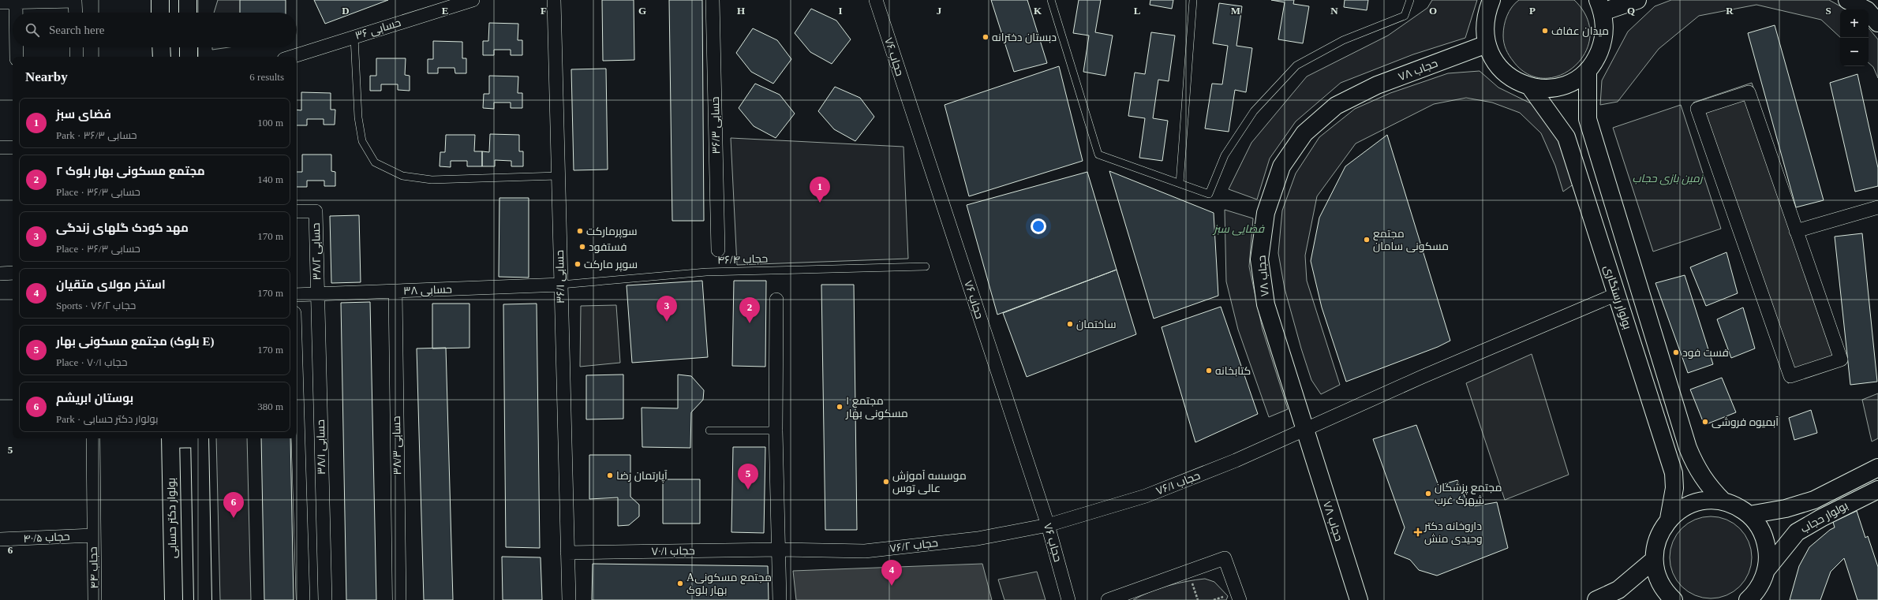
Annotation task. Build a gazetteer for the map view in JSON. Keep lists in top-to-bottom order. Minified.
{"streets":{"street":["حسابی ۳۶","حجاب ۷۶","حجاب ۷۸","حسابی ۳۶/۳","حسابی ۳۸/۲","حسابی ۳۶/۱","حسابی ۳۸","بولوار رستگاری","حسابی ۳۸/۳","حسابی ۳۸/۱","حجاب ۷۶/۱","بولوار حجاب","بولوار دکتر حسابی","حجاب ۴۰/۵","حجاب ۷۶/۲","حجاب ۷۰/۱","حجاب ۴۴"],"lane":["حجاب ۴۶/۴"]},"crossings":[["حجاب ۷۶","حجاب ۷۶/۱"],["حجاب ۷۶","حجاب ۷۶/۲"],["حجاب ۷۸","حجاب ۷۶/۱"],["حسابی ۳۸/۲","حسابی ۳۸"],["حسابی ۳۸/۲","حسابی ۳۸/۱"],["حجاب ۴۶/۴","حسابی ۳۶/۱"],["حجاب ۴۶/۴","حسابی ۳۸"],["حسابی ۳۶/۱","حسابی ۳۸"],["حسابی ۳۶/۱","حجاب ۷۰/۱"],["حسابی ۳۸","حسابی ۳۸/۳"],["حسابی ۳۸","حسابی ۳۸/۱"],["بولوار رستگاری","حجاب ۷۶/۱"],["حجاب ۷۶/۱","حجاب ۷۶/۲"],["حجاب ۴۰/۵","حجاب ۴۴"],["حجاب ۷۶/۲","حجاب ۷۰/۱"]],"parks":["زمین بازی حجاب","فضایی سبز"],"places":{"other":["میدان عفاف","دبستان دخترانه","سوپرمارکت","مجتمع مسکونی سامان","فستفود","سوپر مارکت","ساختمان","فست فود","کتابخانه","۱ مجتمع مسکونی بهار","آبمیوه فروشی","آپارتمان رضا","موسسه آموزش عالی توس","مجتمع پزشکان شهرک غرب","Aمجتمع مسکونی بهار بلوک"],"health":["داروخانه دکتر وحیدی منش"]},"page":{"map_buttons":["+","−"],"search":"Search here","heading":["Nearby","6 results"],"list":[{"mark":"1","name":"فضای سبز","note":"Park · حسابی ۳۶/۳","value":"100 m"},{"mark":"2","name":"مجتمع مسکونی بهار بلوک ۲","note":"Place · حسابی ۳۶/۳","value":"140 m"},{"mark":"3","name":"مهد کودک گلهای زندگی","note":"Place · حسابی ۳۶/۳","value":"170 m"},{"mark":"4","name":"استخر مولای متقیان","note":"Sports · حجاب ۷۶/۲","value":"170 m"},{"mark":"5","name":"مجتمع مسکونی بهار (بلوک E)","note":"Place · حجاب ۷۰/۱","value":"170 m"},{"mark":"6","name":"بوستان ابریشم","note":"Park · بولوار دکتر حسابی","value":"380 m"}],"pins":["1","3","2","5","6","4"]},"grid":{"columns":["D","E","F","G","H","I","J","K","L","M","N","O","P","Q","R","S"],"rows":["5","6"]}}
